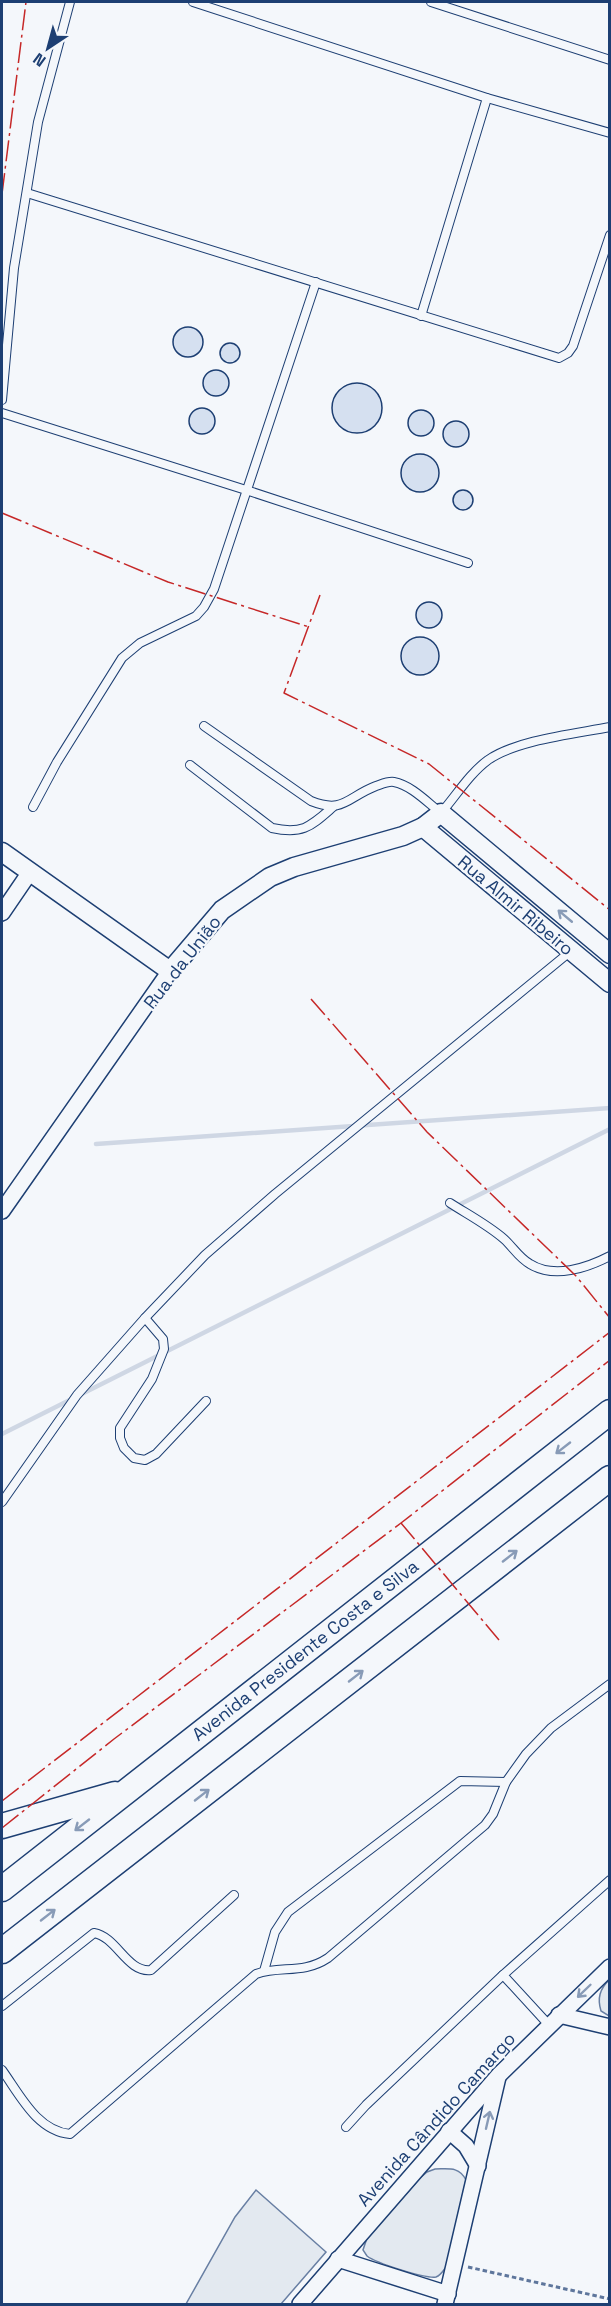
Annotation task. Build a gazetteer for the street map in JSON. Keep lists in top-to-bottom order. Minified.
{"streets":{"highway":["Avenida Presidente Costa e Silva"],"street":["Rua Almir Ribeiro","Rua da União","Avenida Cândido Camargo"]},"crossings":[["Rua Almir Ribeiro","Rua da União"]],"north":"bottom left"}
